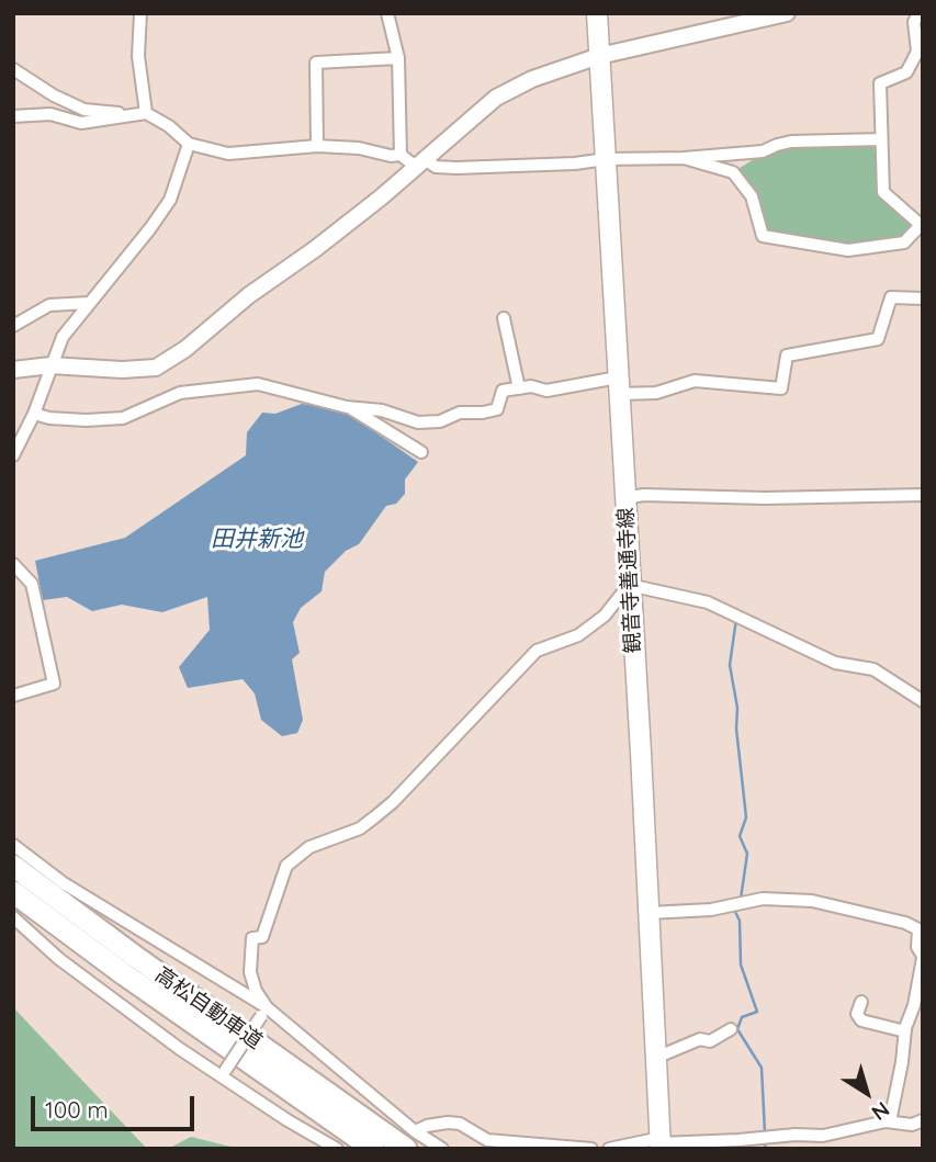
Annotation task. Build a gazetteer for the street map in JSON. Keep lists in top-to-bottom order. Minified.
{"streets":{"highway":["高松自動車道"],"main road":["観音寺善通寺線"]},"water":["田井新池"],"scale_bar":"100 m","north":"bottom right"}
